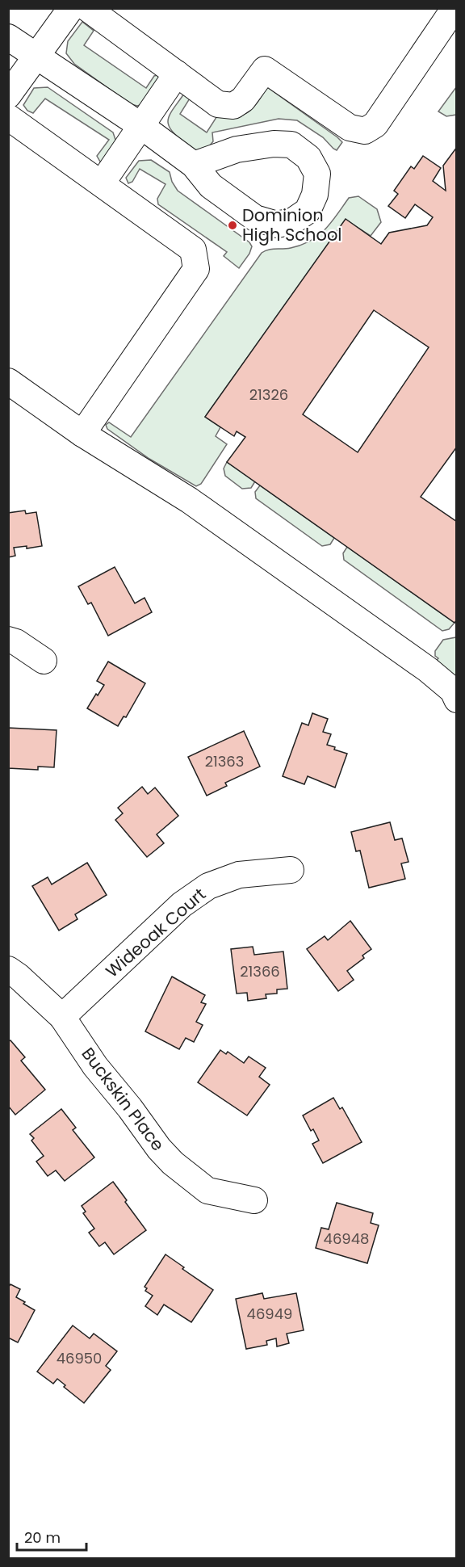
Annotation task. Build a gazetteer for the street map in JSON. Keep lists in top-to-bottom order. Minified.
{"streets":{"street":["Wideoak Court","Buckskin Place"]},"crossings":[["Wideoak Court","Buckskin Place"]],"places":["Dominion High School"],"house_numbers":["21326","21363","21366","46948","46949","46950"],"scale_bar":"20 m"}
